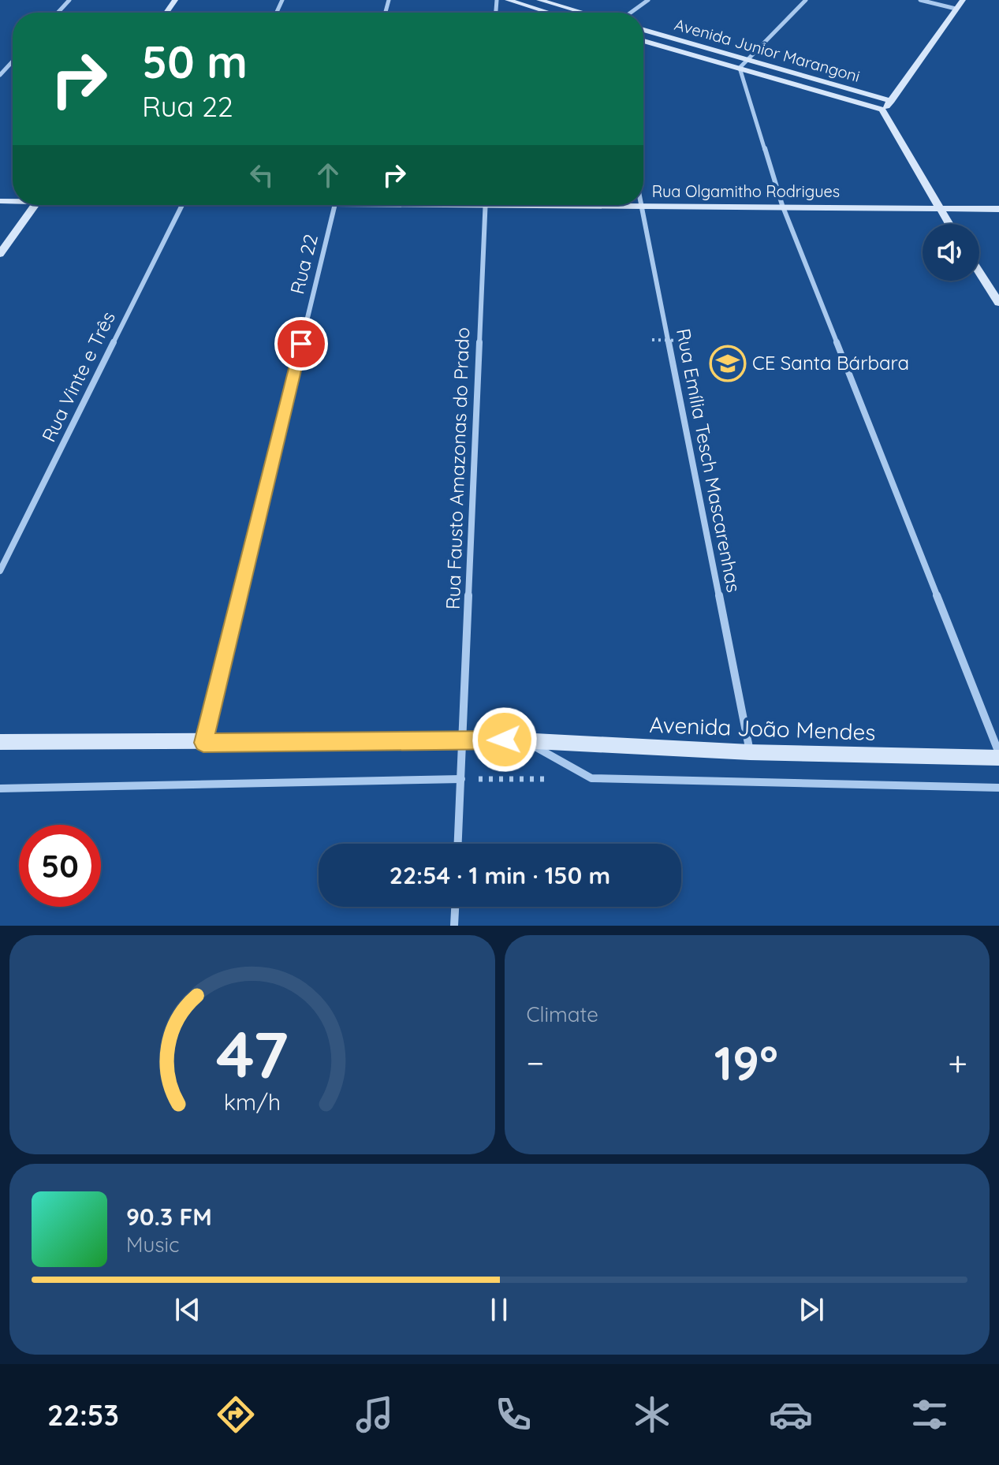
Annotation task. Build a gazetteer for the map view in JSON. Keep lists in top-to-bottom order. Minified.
{"streets":{"street":["Avenida Junior Marangoni","Rua Olgamitho Rodrigues","Rua 22","Rua Vinte e Três","Rua Emília Tesch Mascarenhas","Rua Fausto Amazonas do Prado","Avenida João Mendes"]},"crossings":[["Rua Olgamitho Rodrigues","Rua Emília Tesch Mascarenhas"],["Rua 22","Avenida João Mendes"],["Rua Emília Tesch Mascarenhas","Avenida João Mendes"],["Rua Fausto Amazonas do Prado","Avenida João Mendes"]],"places":{"school or university":["CE Santa Bárbara"]},"page":{"turn":["50 m","Rua 22"],"limit":"50","trip":"22:54 · 1 min · 150 m","tile":"Climate","heat":["−","19°","+"],"song":["90.3 FM","Music"],"tabs":"22:53","gauge":["47","km/h"]}}
